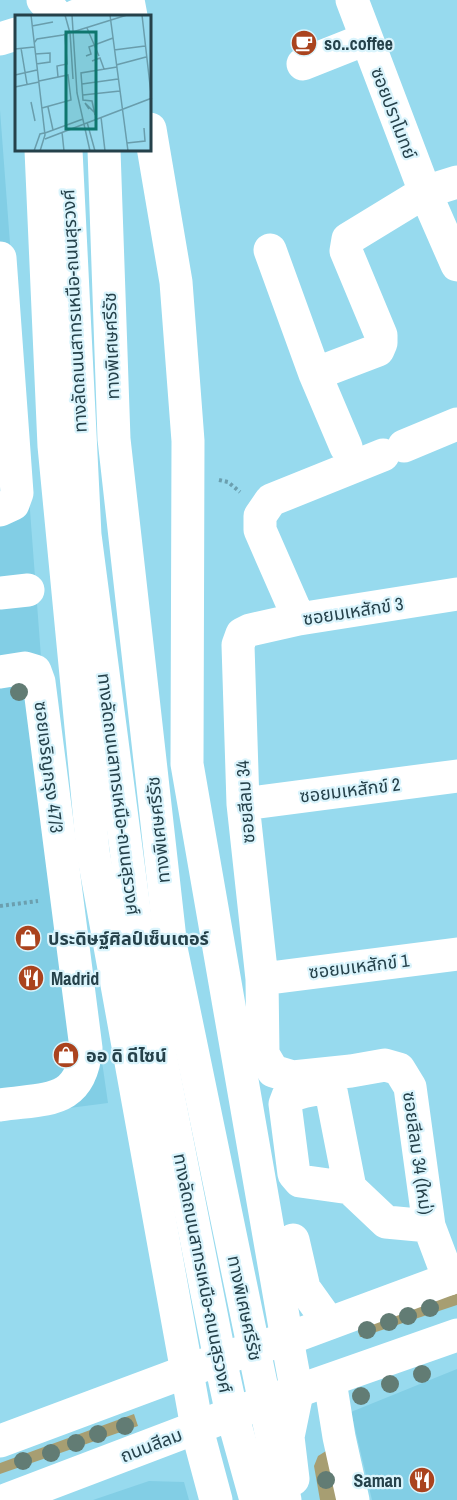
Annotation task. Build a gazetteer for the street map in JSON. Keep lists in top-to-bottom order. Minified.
{"streets":{"main road":["ซอยปราโมทย์","ทางลัดถนนสาทรเหนือ-ถนนสุรวงศ์","ทางพิเศษศรีรัช","ซอยมเหสักข์ 3","ซอยเจริญกรุง 47/3","ซอยมเหสักข์ 2","ซอยสีลม 34","ซอยมเหสักข์ 1","ซอยสีลม 34 (ใหม่)","ถนนสีลม"]},"crossings":[["ทางลัดถนนสาทรเหนือ-ถนนสุรวงศ์","ถนนสีลม"],["ซอยมเหสักข์ 3","ซอยสีลม 34"],["ซอยมเหสักข์ 2","ซอยสีลม 34"],["ซอยสีลม 34","ซอยมเหสักข์ 1"],["ซอยสีลม 34","ซอยสีลม 34 (ใหม่)"],["ซอยมเหสักข์ 1","ซอยสีลม 34 (ใหม่)"]],"places":{"cafe":["so..coffee"],"shop":["ประดิษฐ์ศิลป์เซ็นเตอร์","ออ ดิ ดีไซน์"],"restaurant":["Madrid","Saman"]}}
